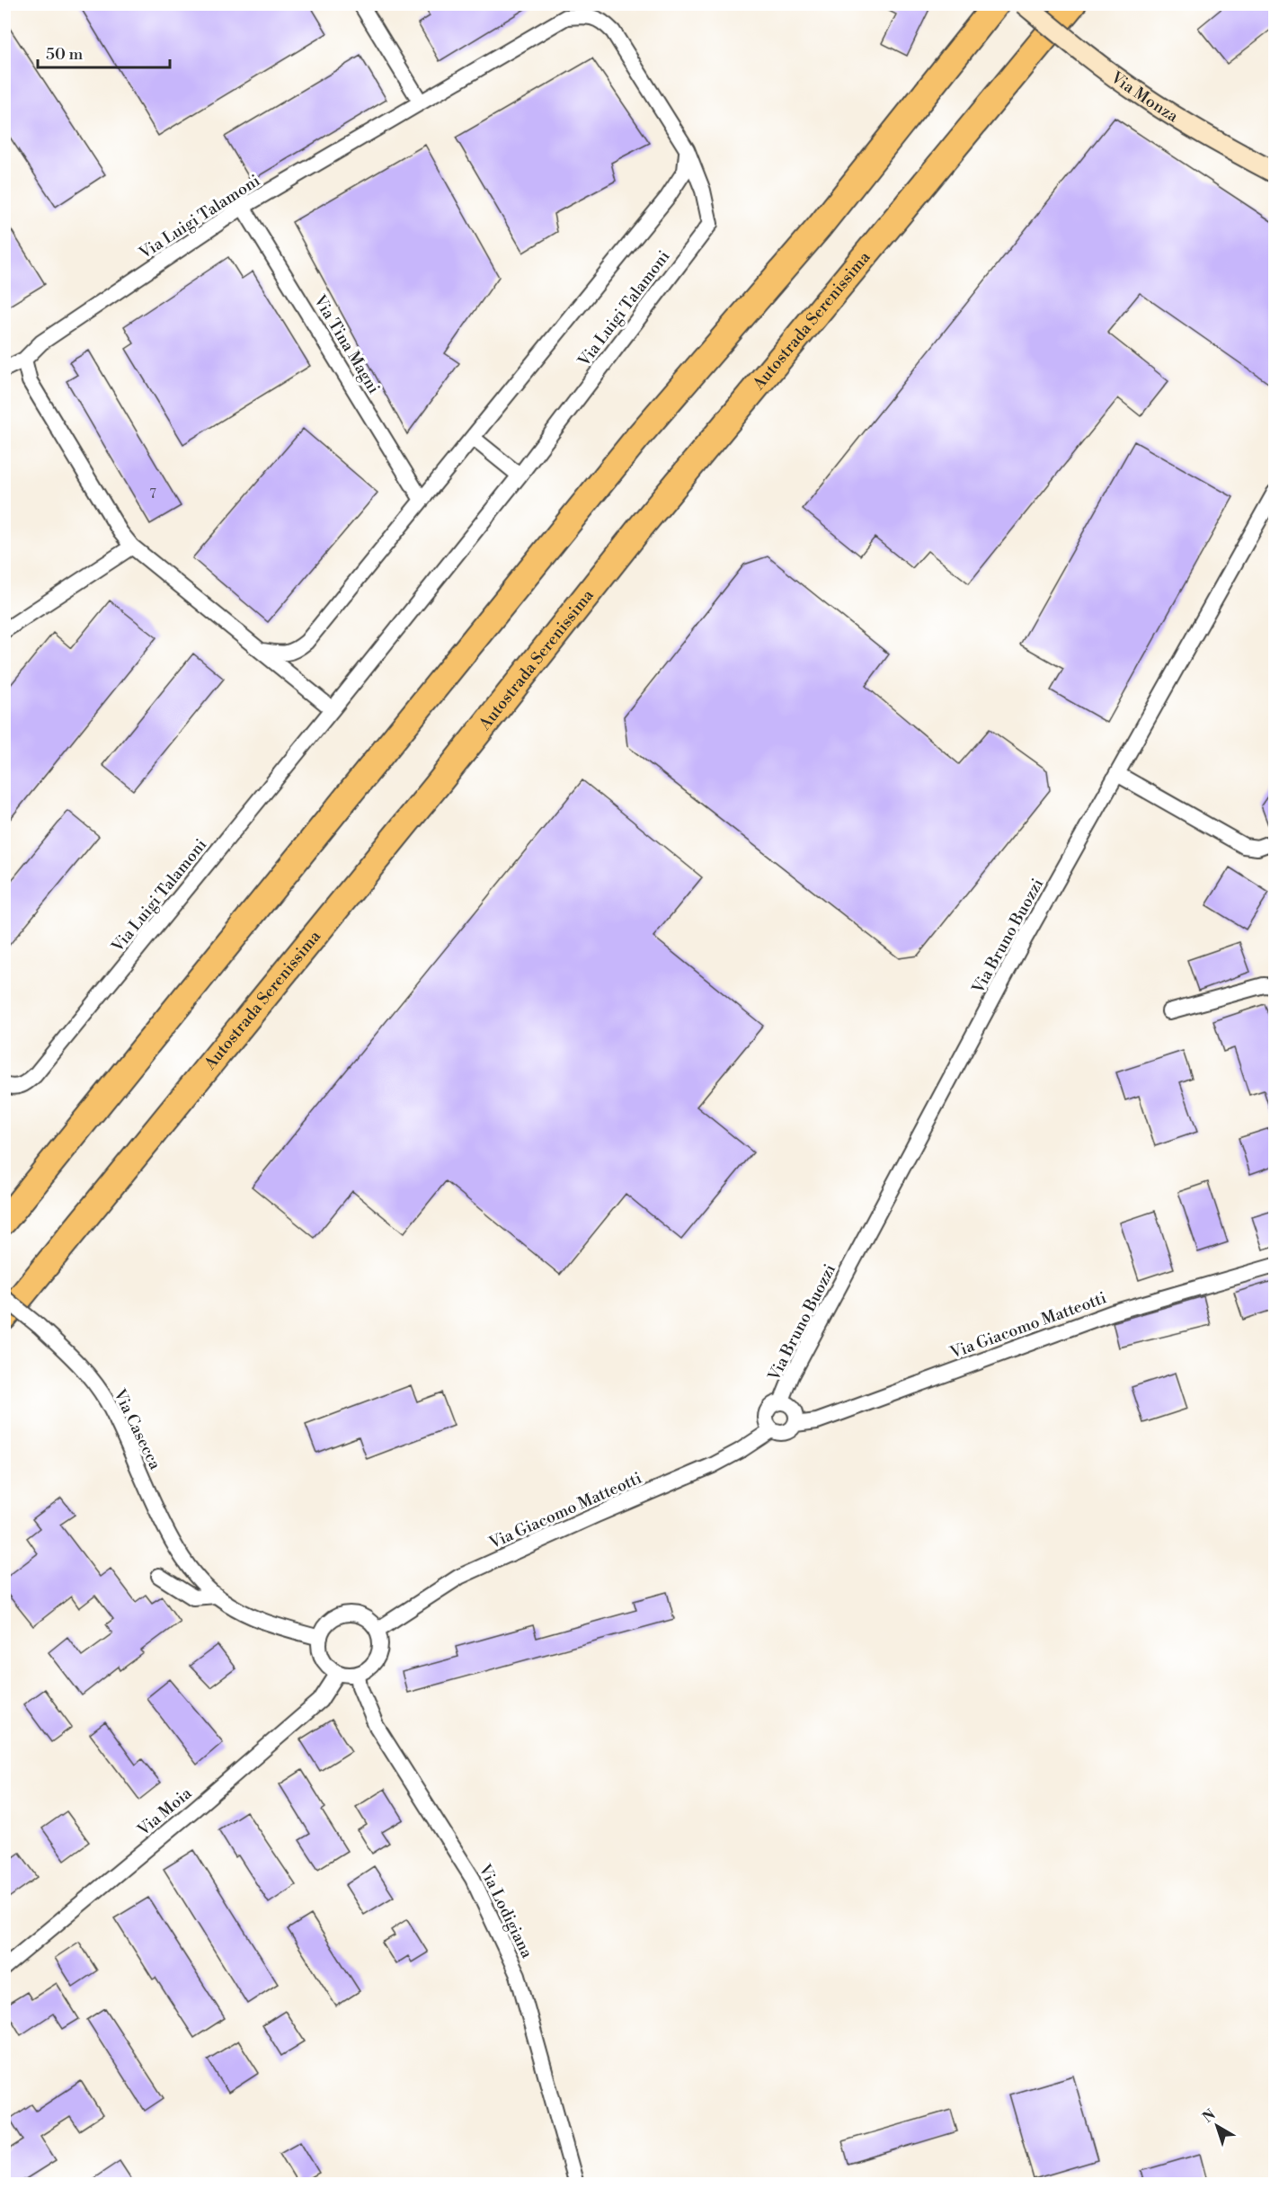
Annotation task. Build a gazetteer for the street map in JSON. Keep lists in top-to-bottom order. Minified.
{"streets":{"highway":["Autostrada Serenissima"],"street":["Via Monza","Via Luigi Talamoni","Via Tina Magni","Via Bruno Buozzi","Via Giacomo Matteotti","Via Casecca","Via Moia","Via Lodigiana"]},"crossings":[["Via Luigi Talamoni","Via Tina Magni"],["Via Bruno Buozzi","Via Giacomo Matteotti"],["Via Giacomo Matteotti","Via Casecca"],["Via Giacomo Matteotti","Via Moia"],["Via Giacomo Matteotti","Via Lodigiana"],["Via Casecca","Via Moia"],["Via Casecca","Via Lodigiana"],["Via Moia","Via Lodigiana"]],"house_numbers":["7"],"scale_bar":"50 m","north":"top left"}
